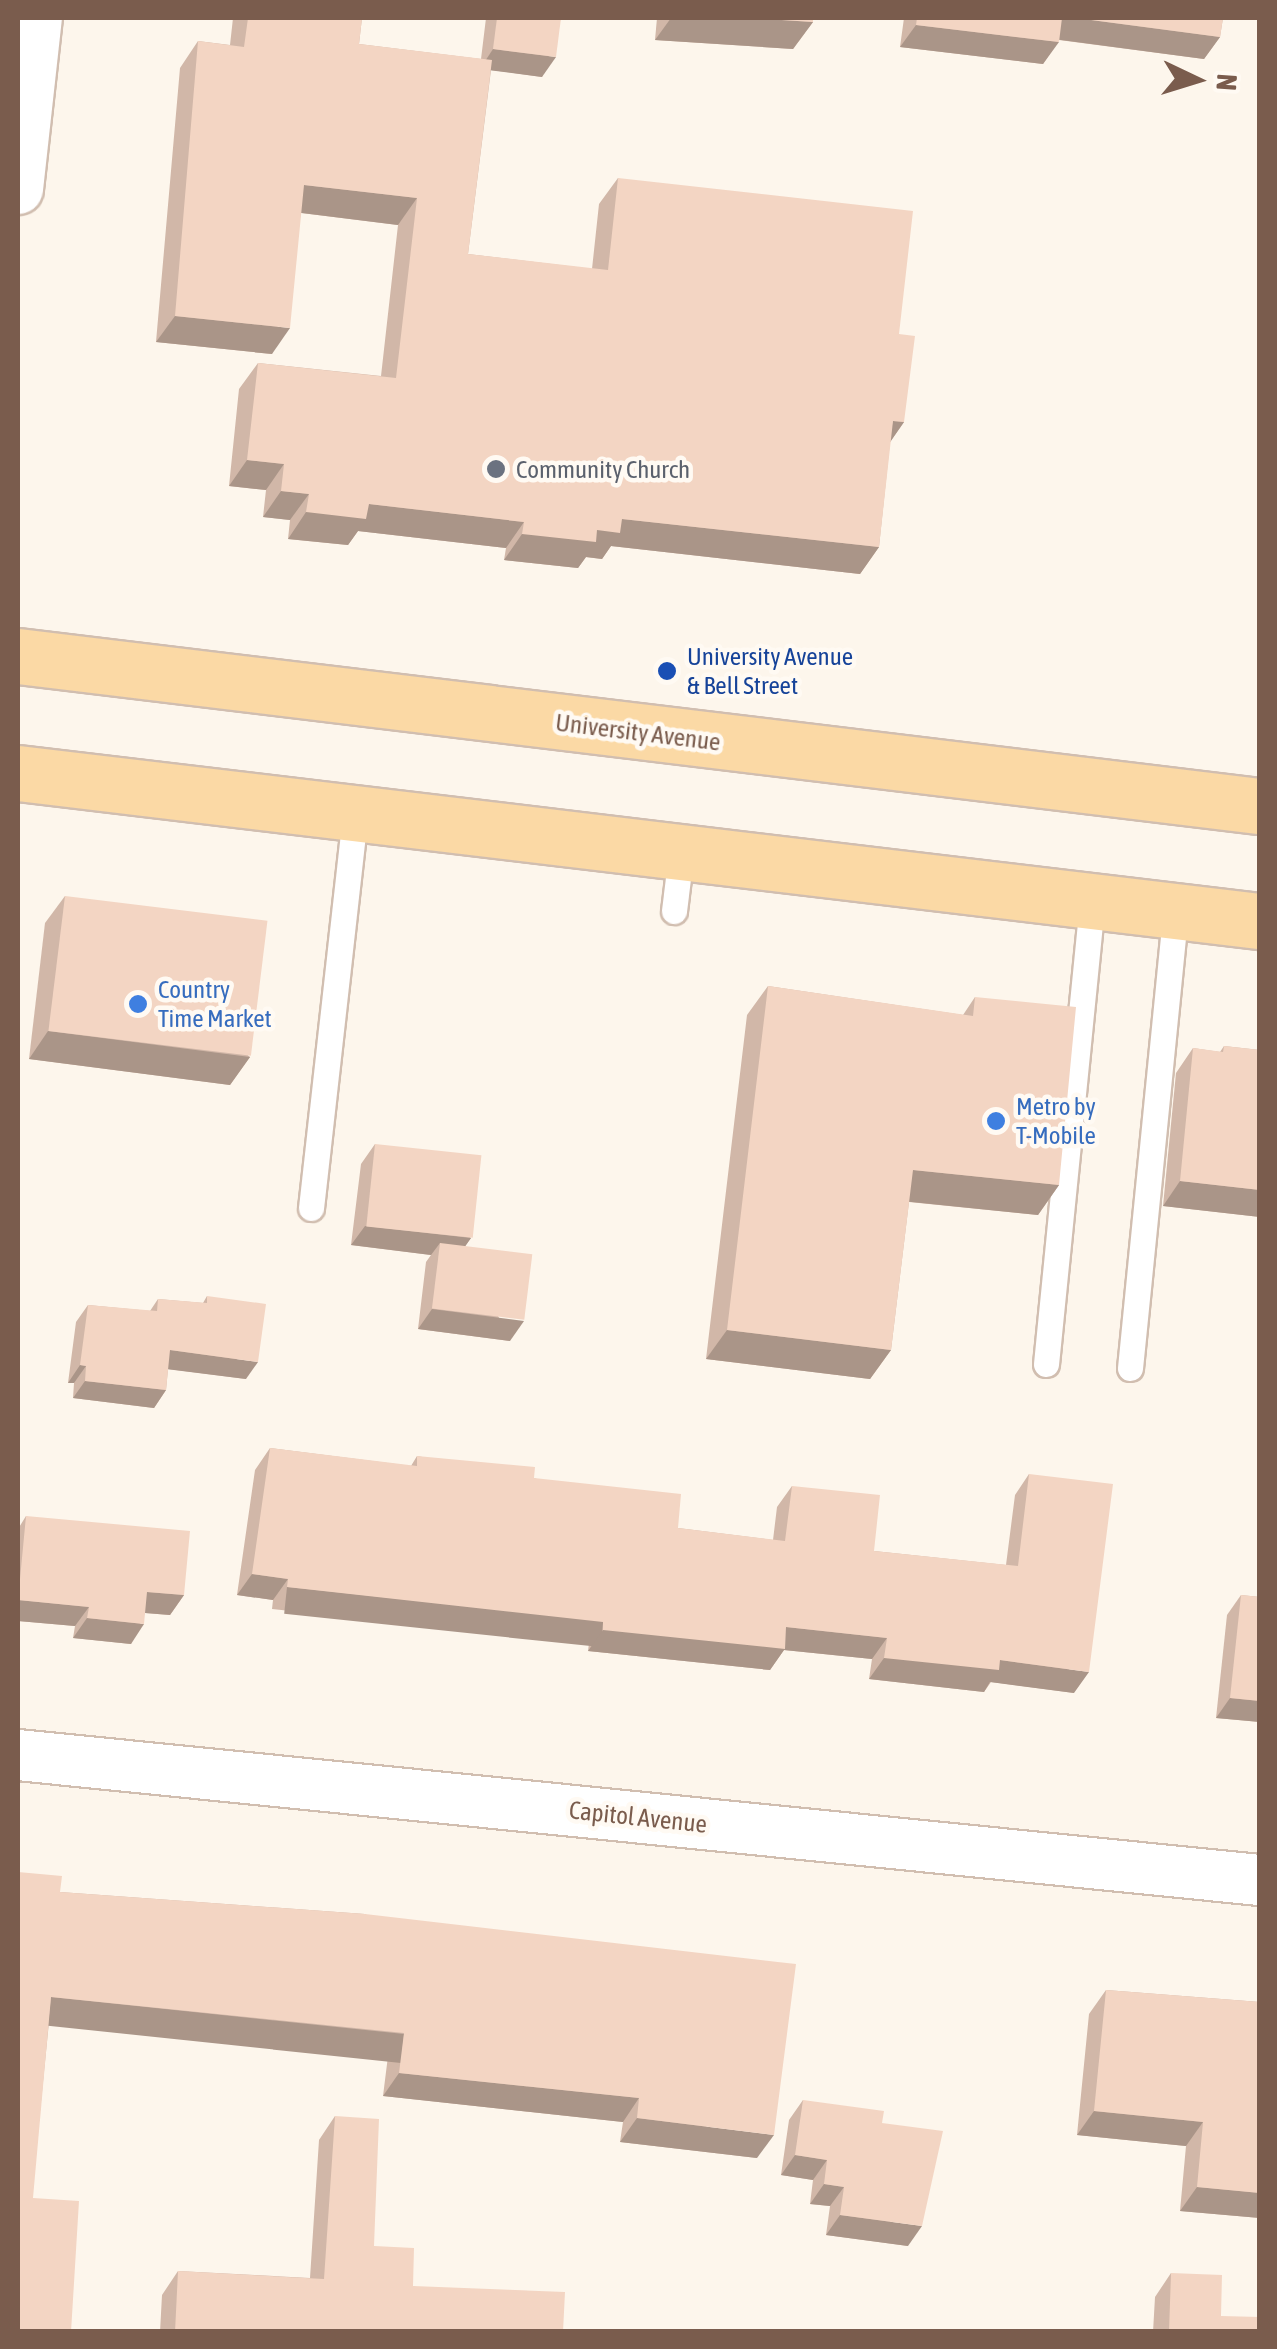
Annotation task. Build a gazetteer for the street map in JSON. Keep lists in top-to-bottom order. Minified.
{"streets":{"main road":["University Avenue"],"street":["Capitol Avenue"]},"places":["Community Church","University Avenue & Bell Street","Country Time Market","Metro by T-Mobile"],"north":"right"}
